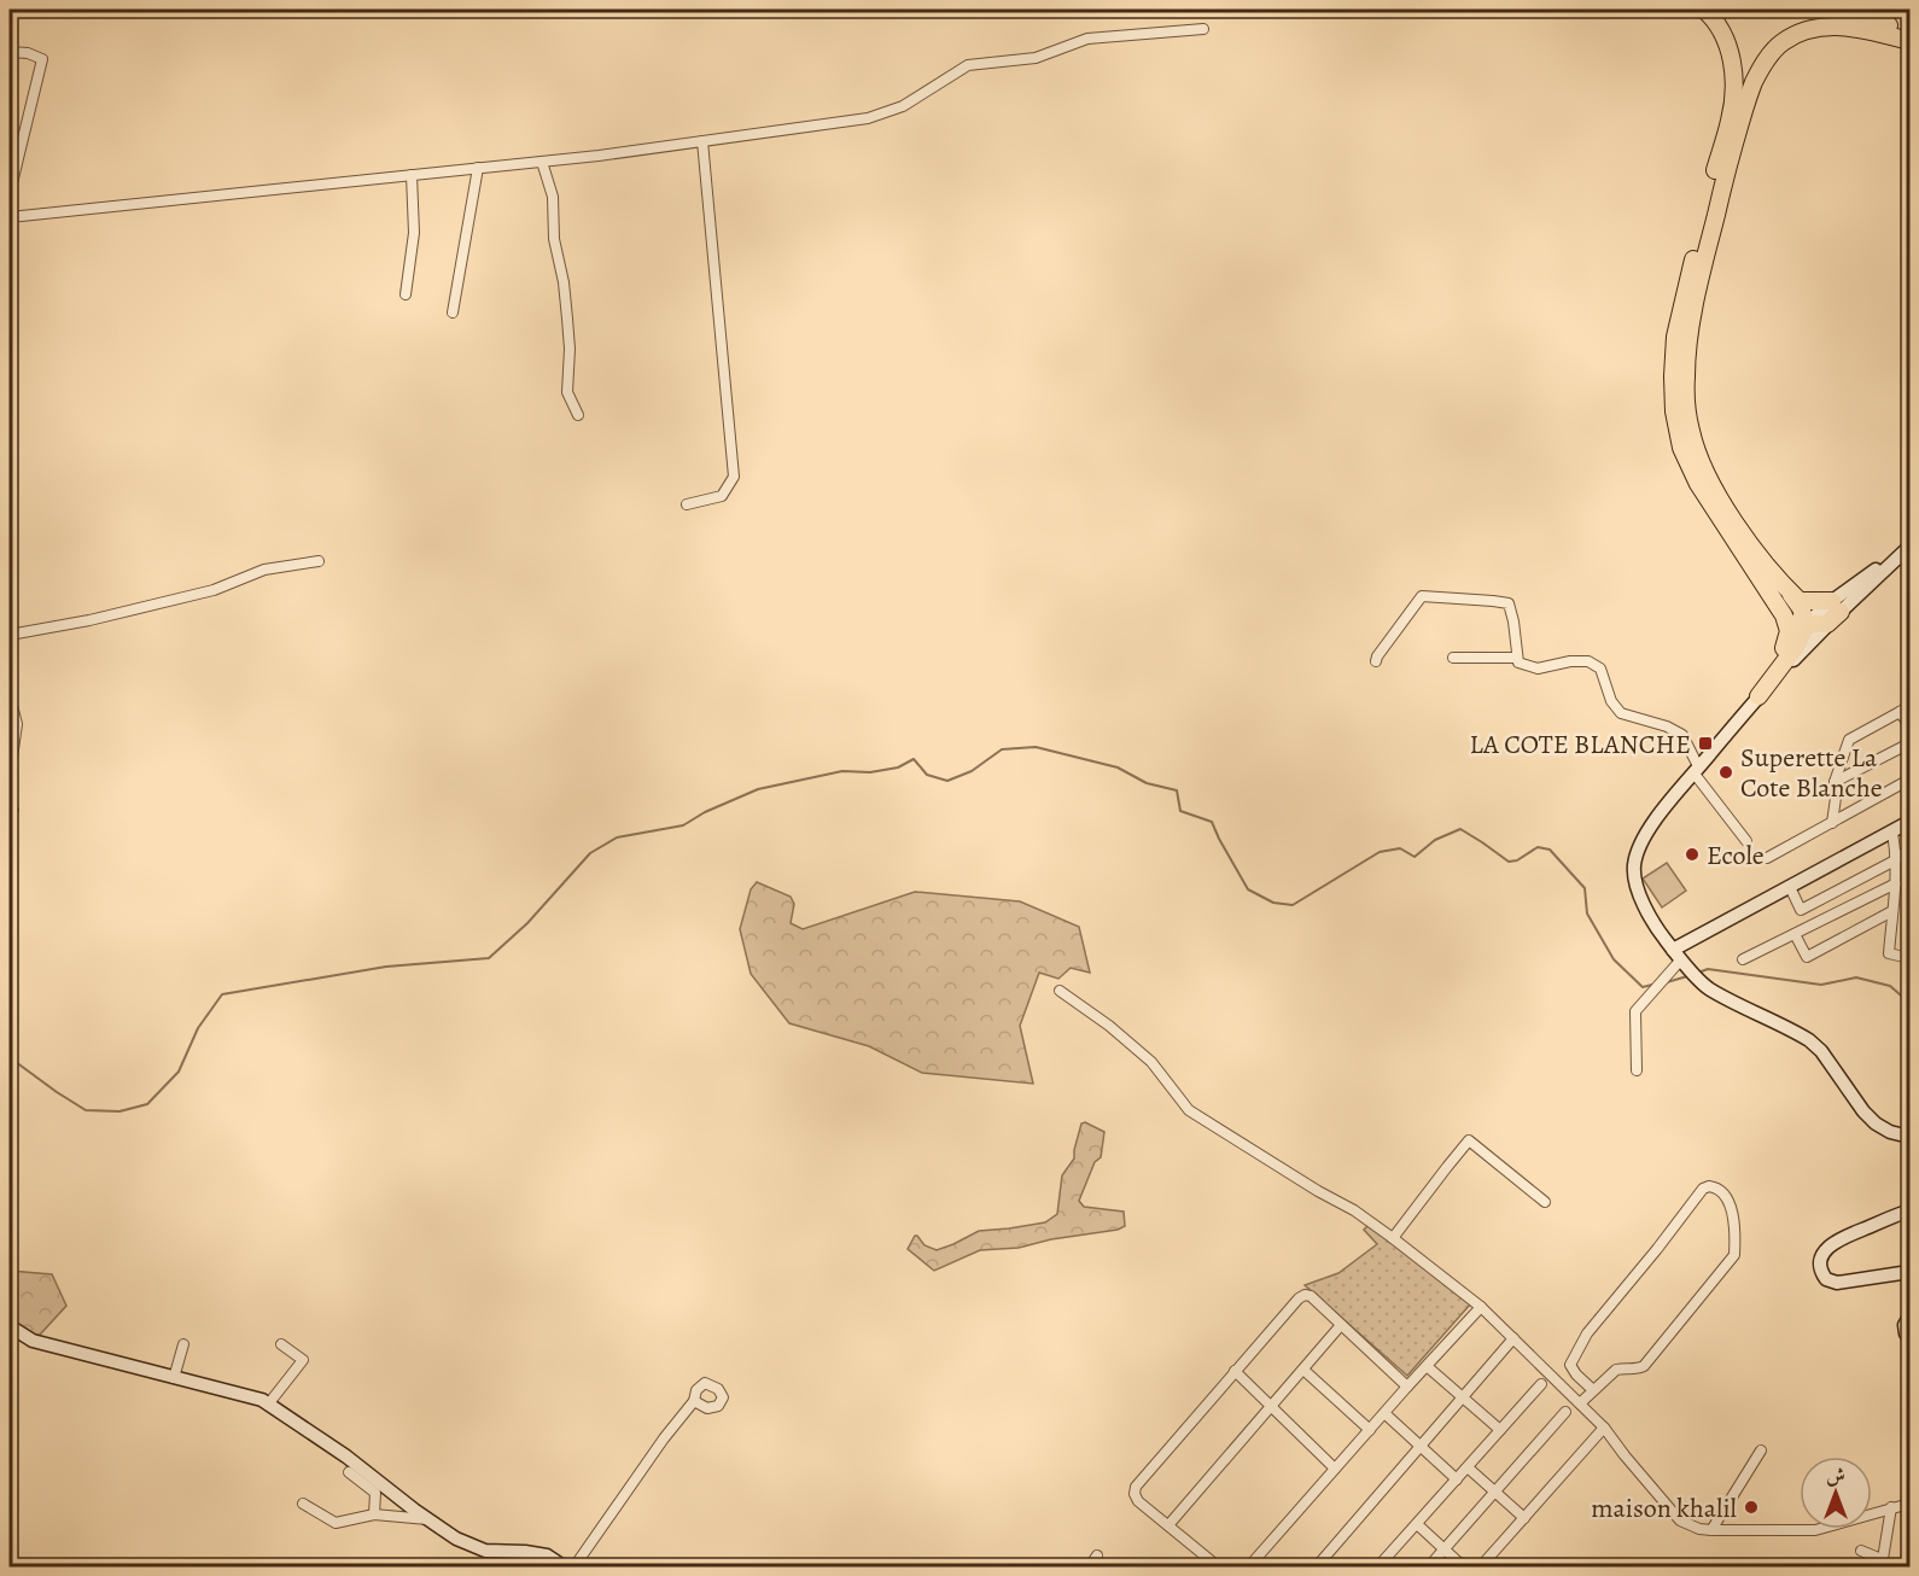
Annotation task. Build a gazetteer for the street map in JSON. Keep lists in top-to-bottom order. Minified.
{"places":{"transit":["LA COTE BLANCHE"],"other":["Superette La Cote Blanche","Ecole","maison khalil"]},"north":"top"}
